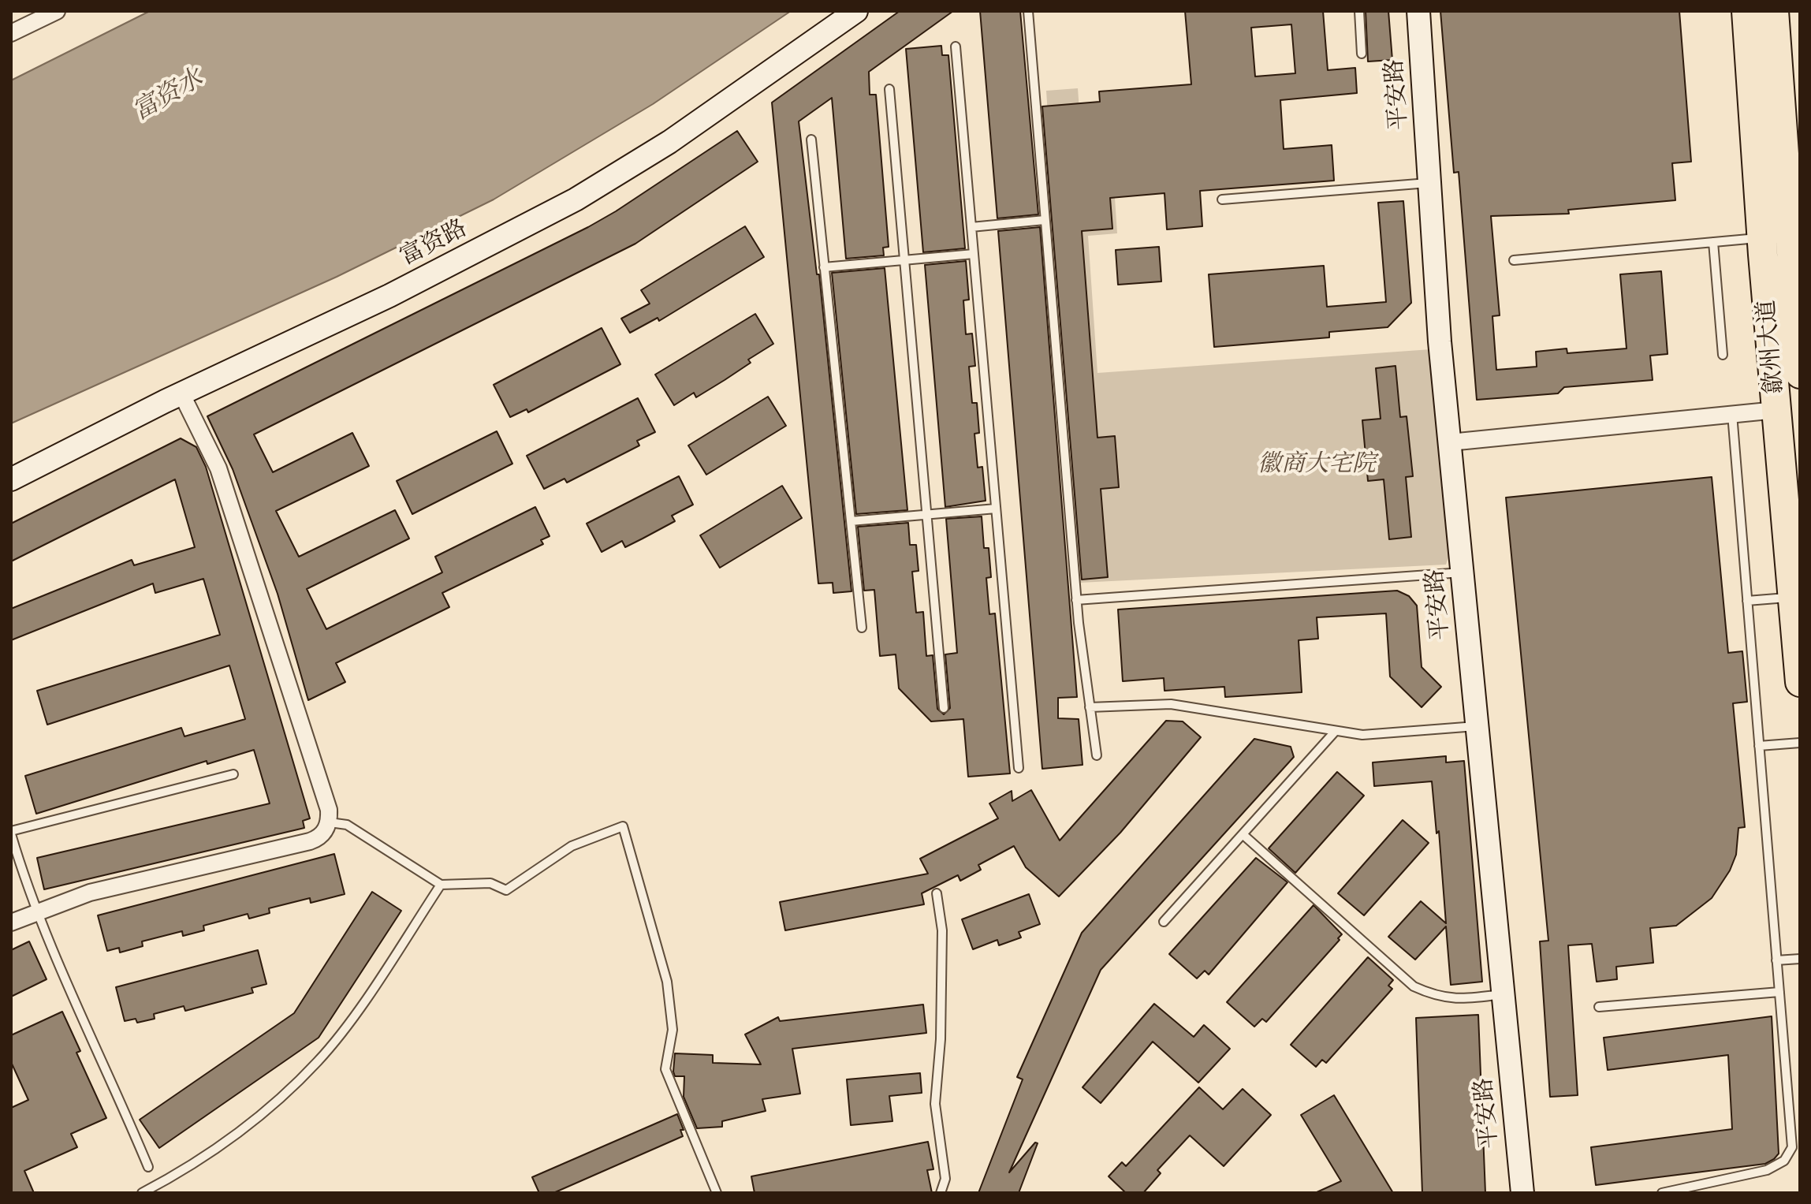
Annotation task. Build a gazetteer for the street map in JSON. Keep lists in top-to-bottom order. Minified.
{"streets":{"highway":["歙州大道"],"street":["平安路","富资路"]},"water":["富资水"],"parks":["徽商大宅院"]}
